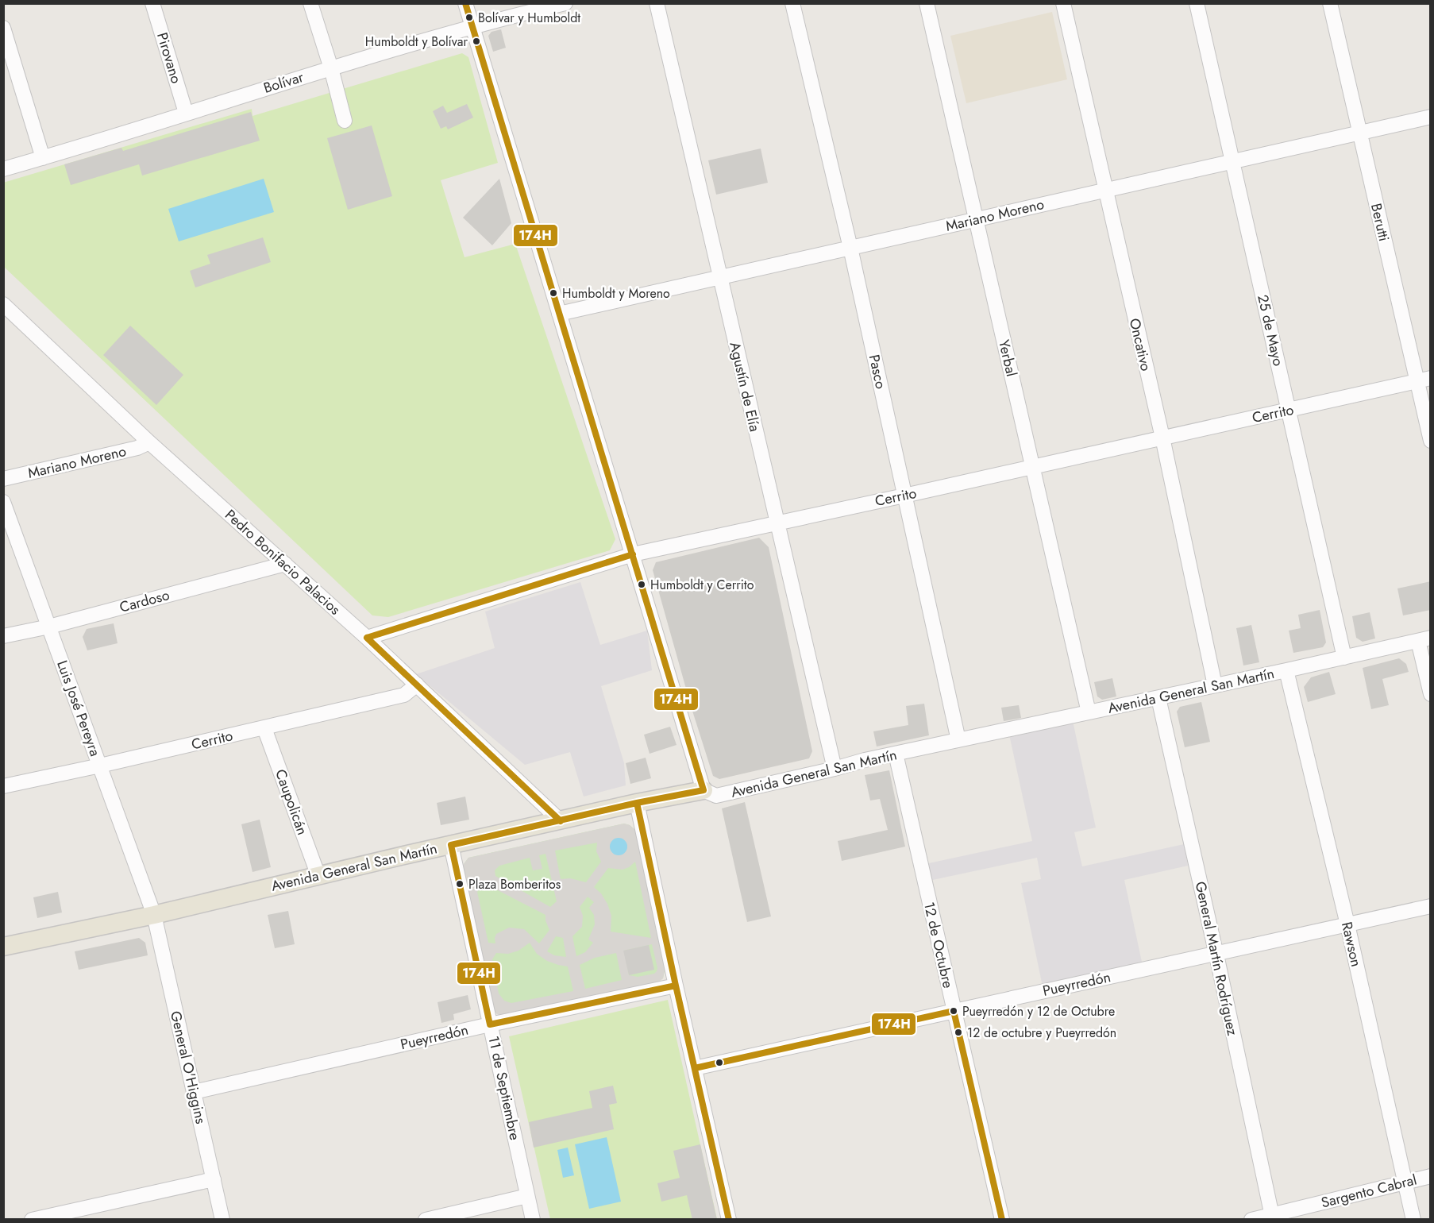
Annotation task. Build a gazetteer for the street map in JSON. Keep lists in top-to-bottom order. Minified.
{"streets":{"main road":["Avenida General San Martín"],"street":["Pirovano","Bolívar","Mariano Moreno","Berutti","25 de Mayo","Oncativo","Yerbal","Pasco","Agustín de Elía","Cerrito","Pedro Bonifacio Palacios","Cardoso","Luis José Pereyra","Caupolicán","Rawson","12 de Octubre","General Martín Rodríguez","Pueyrredón","General O'Higgins","11 de Septiembre","Sargento Cabral"]},"crossings":[["Pirovano","Bolívar"],["Mariano Moreno","Berutti"],["Mariano Moreno","25 de Mayo"],["Mariano Moreno","Oncativo"],["Mariano Moreno","Yerbal"],["Mariano Moreno","Pasco"],["Mariano Moreno","Agustín de Elía"],["Mariano Moreno","Pedro Bonifacio Palacios"],["Berutti","Cerrito"],["25 de Mayo","Cerrito"],["25 de Mayo","Avenida General San Martín"],["Oncativo","Cerrito"],["Oncativo","Avenida General San Martín"],["Yerbal","Cerrito"],["Yerbal","Avenida General San Martín"],["Pasco","Cerrito"],["Pasco","Avenida General San Martín"],["Agustín de Elía","Cerrito"],["Agustín de Elía","Avenida General San Martín"],["Cerrito","Pedro Bonifacio Palacios"],["Cerrito","Luis José Pereyra"],["Cerrito","Caupolicán"],["Pedro Bonifacio Palacios","Cardoso"],["Pedro Bonifacio Palacios","Avenida General San Martín"],["Cardoso","Luis José Pereyra"],["Avenida General San Martín","Luis José Pereyra"],["Avenida General San Martín","Caupolicán"],["Avenida General San Martín","Rawson"],["Avenida General San Martín","12 de Octubre"],["Avenida General San Martín","General Martín Rodríguez"],["Avenida General San Martín","General O'Higgins"],["Avenida General San Martín","11 de Septiembre"],["Luis José Pereyra","General O'Higgins"],["Rawson","Pueyrredón"],["Rawson","Sargento Cabral"],["12 de Octubre","Pueyrredón"],["General Martín Rodríguez","Pueyrredón"],["General Martín Rodríguez","Sargento Cabral"],["Pueyrredón","General O'Higgins"],["Pueyrredón","11 de Septiembre"]],"places":["Bolívar y Humboldt","Humboldt y Bolívar","Humboldt y Moreno","Humboldt y Cerrito","Plaza Bomberitos","Pueyrredón y 12 de Octubre","12 de octubre y Pueyrredón"],"lines":["transit line 174H"]}
